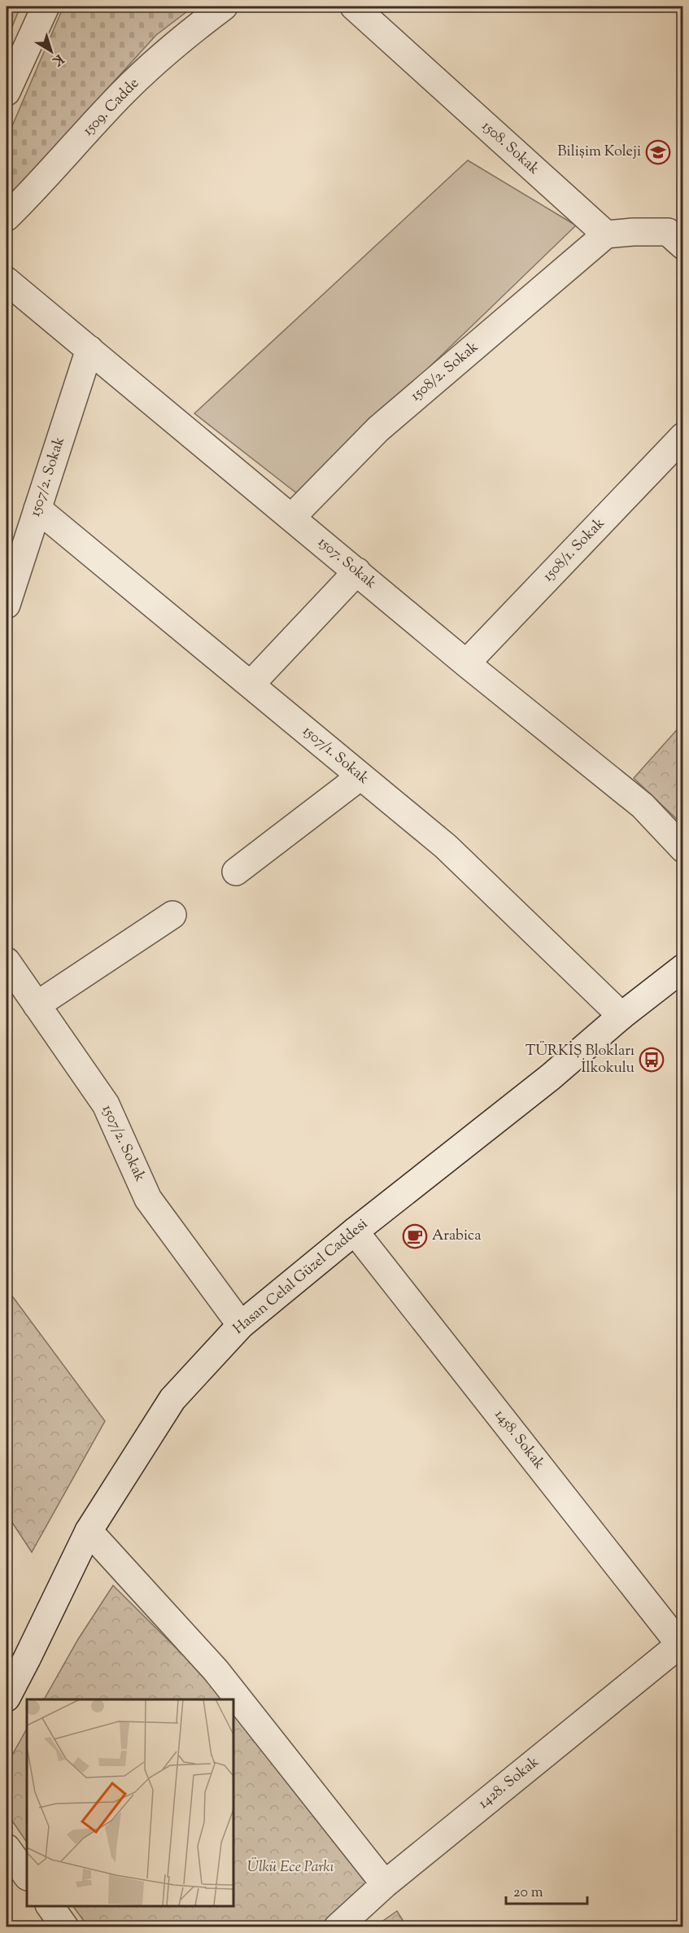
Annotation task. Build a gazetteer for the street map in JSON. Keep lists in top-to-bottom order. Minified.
{"streets":{"street":["1509. Cadde","1508. Sokak","1508/2. Sokak","1507/2. Sokak","1508/1. Sokak","1507. Sokak","1507/1. Sokak","Hasan Celal Güzel Caddesi","1458. Sokak","1428. Sokak"]},"crossings":[["1508. Sokak","1508/2. Sokak"],["1508/2. Sokak","1507. Sokak"],["1507/2. Sokak","1507. Sokak"],["1507/2. Sokak","1507/1. Sokak"],["1507/2. Sokak","Hasan Celal Güzel Caddesi"],["1508/1. Sokak","1507. Sokak"],["1507/1. Sokak","Hasan Celal Güzel Caddesi"],["Hasan Celal Güzel Caddesi","1458. Sokak"],["1458. Sokak","1428. Sokak"]],"parks":["Ülkü Ece Parkı"],"places":{"school or university":["Bilişim Koleji"],"bus stop":["TÜRKİŞ Blokları İlkokulu"],"cafe":["Arabica"]},"scale_bar":"20 m","north":"bottom right"}
